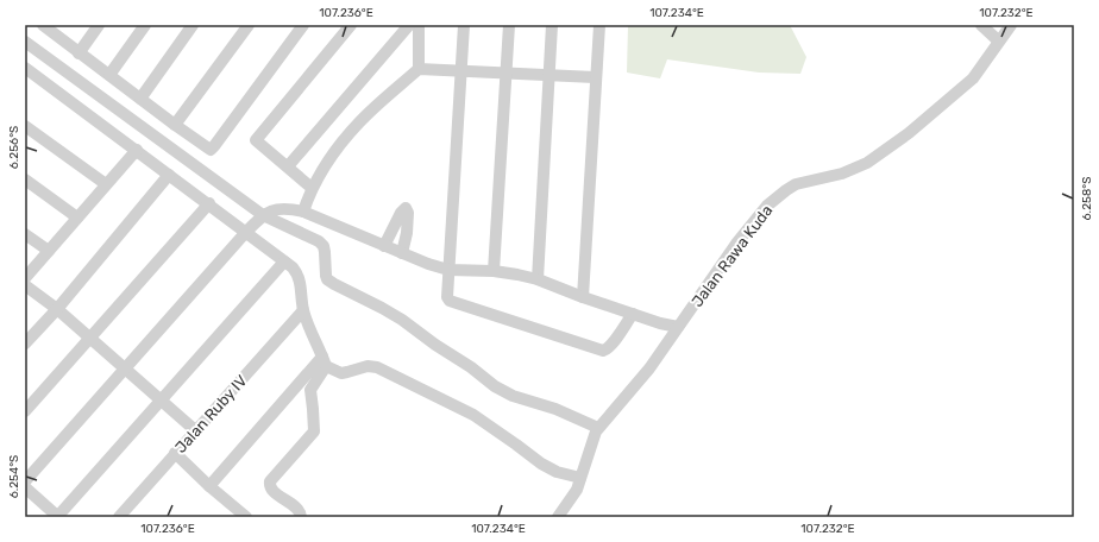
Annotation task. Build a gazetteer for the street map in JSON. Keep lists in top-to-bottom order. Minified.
{"streets":{"street":["Jalan Rawa Kuda","Jalan Ruby IV"]},"coordinates":["107.236°E","107.234°E","107.232°E","6.256°S","6.258°S","6.254°S"]}
